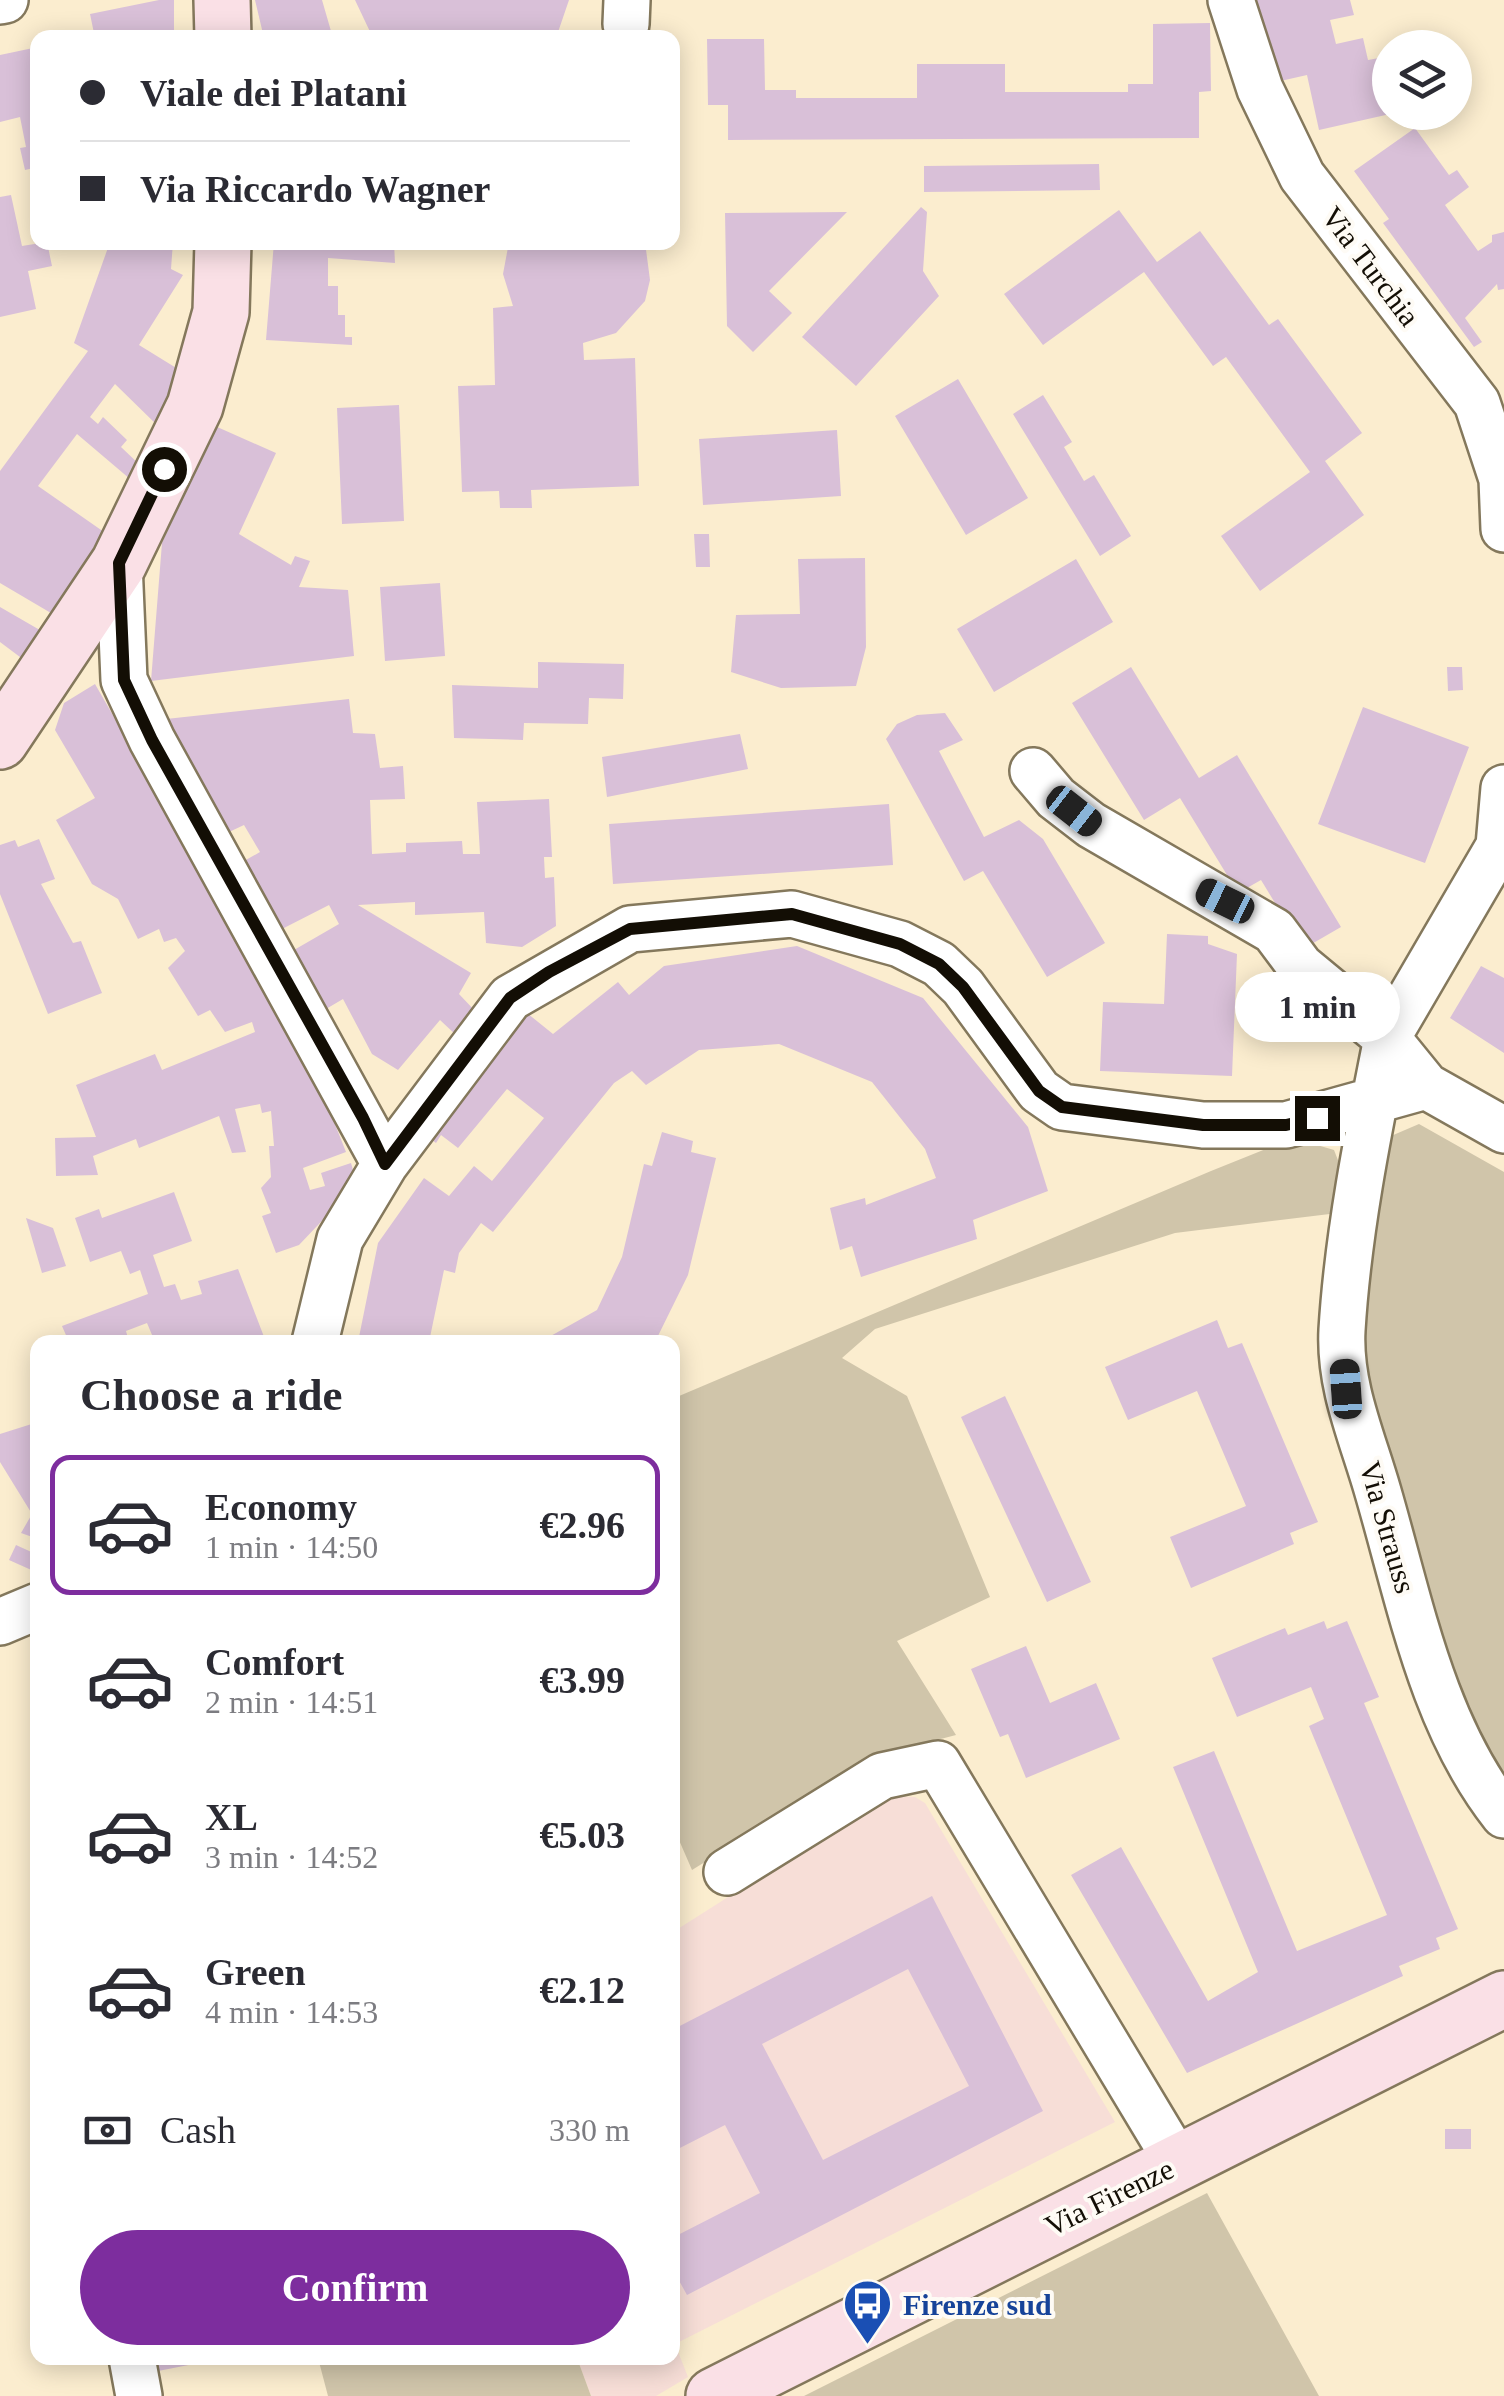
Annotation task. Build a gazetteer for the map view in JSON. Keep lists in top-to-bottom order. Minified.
{"streets":{"street":["Via Turchia","Via Strauss","Via Firenze"]},"places":{"bus stop":["Firenze sud"]},"page":{"banner":["Viale dei Platani","Via Riccardo Wagner"],"bubble":"1 min","heading":"Choose a ride","list":[{"name":"Economy","note":"1 min · 14:50","value":"€2.96"},{"name":"Comfort","note":"2 min · 14:51","value":"€3.99"},{"name":"XL","note":"3 min · 14:52","value":"€5.03"},{"name":"Green","note":"4 min · 14:53","value":"€2.12"}],"pay":["Cash","330 m"],"buttons":"Confirm"}}
